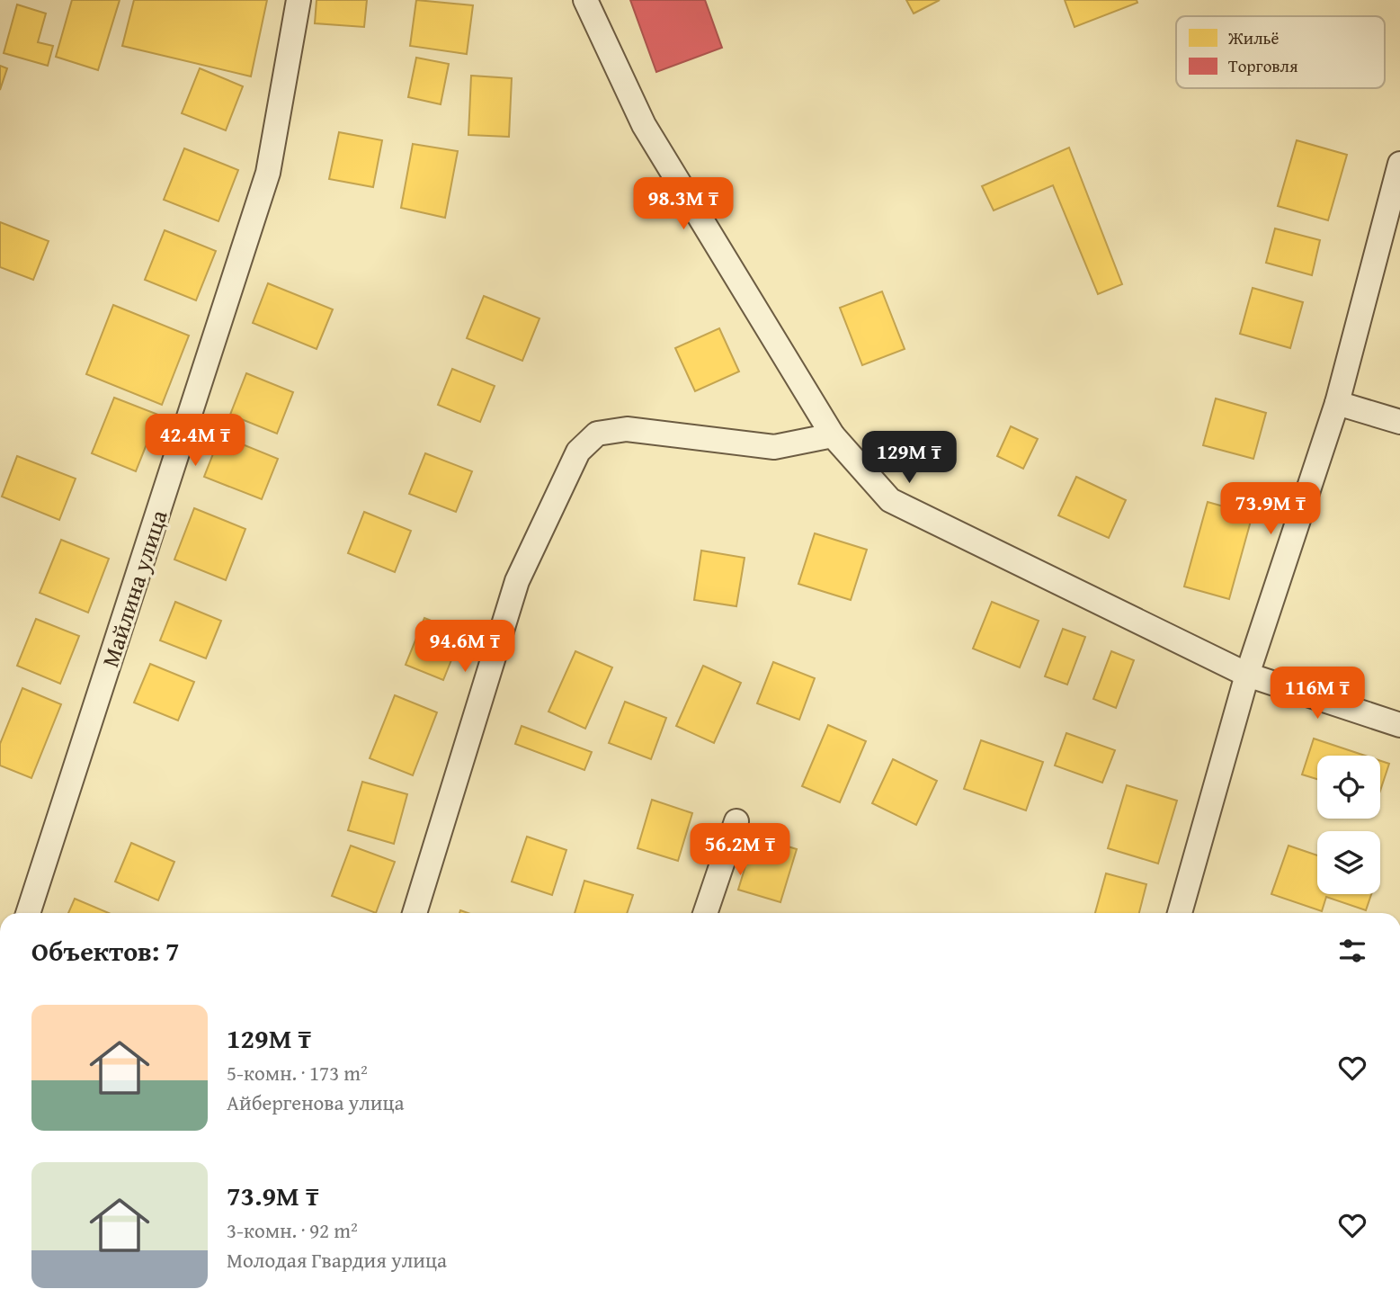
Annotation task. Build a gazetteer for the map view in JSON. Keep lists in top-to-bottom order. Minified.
{"streets":{"street":["Майлина улица"]},"legend":["Жильё","Торговля"],"page":{"price":["98.3M ₸","42.4M ₸","129M ₸","73.9M ₸","94.6M ₸","116M ₸","56.2M ₸"],"heading":"Объектов: 7","list":[{"name":"129M ₸","note":"5-комн. · 173 m² · Айбергенова улица"},{"name":"73.9M ₸","note":"3-комн. · 92 m² · Молодая Гвардия улица"}]}}
